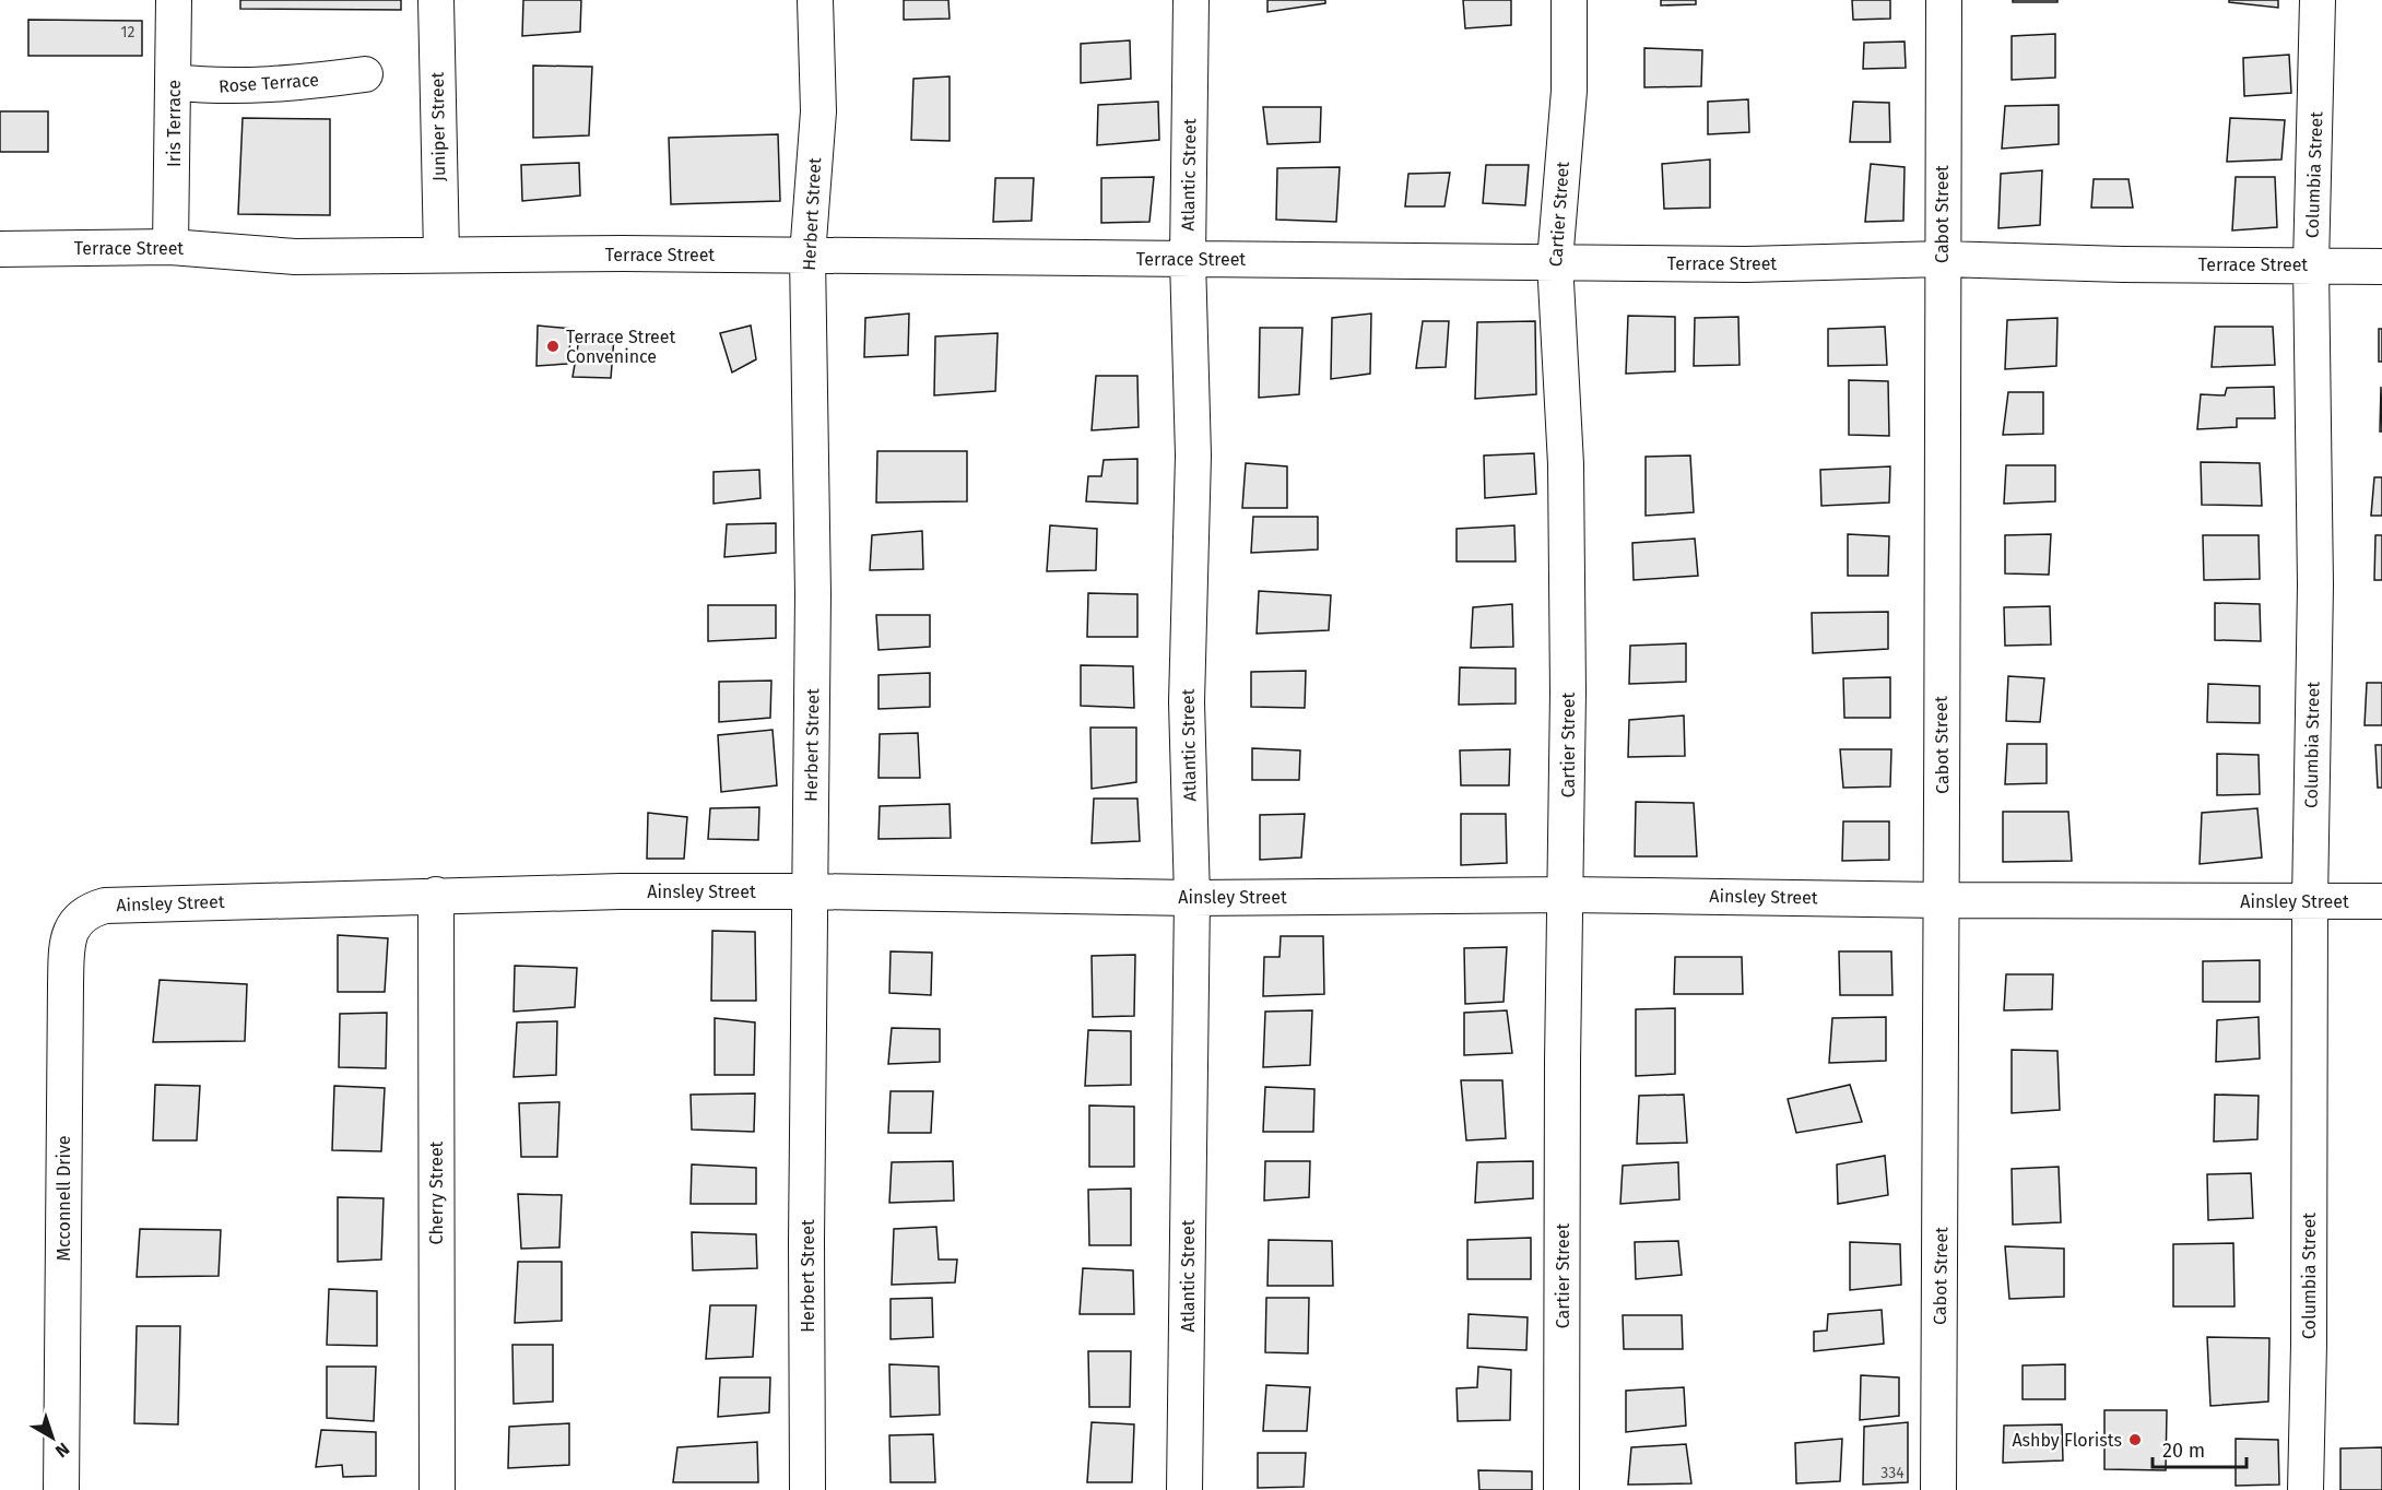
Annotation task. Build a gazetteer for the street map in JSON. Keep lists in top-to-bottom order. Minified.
{"streets":{"street":["Rose Terrace","Iris Terrace","Juniper Street","Atlantic Street","Columbia Street","Herbert Street","Cartier Street","Cabot Street","Terrace Street","Ainsley Street","Cherry Street","Mcconnell Drive"]},"crossings":[["Rose Terrace","Iris Terrace"],["Iris Terrace","Terrace Street"],["Juniper Street","Terrace Street"],["Atlantic Street","Terrace Street"],["Atlantic Street","Ainsley Street"],["Columbia Street","Terrace Street"],["Columbia Street","Ainsley Street"],["Herbert Street","Terrace Street"],["Herbert Street","Ainsley Street"],["Cartier Street","Terrace Street"],["Cartier Street","Ainsley Street"],["Cabot Street","Terrace Street"],["Cabot Street","Ainsley Street"],["Ainsley Street","Cherry Street"],["Ainsley Street","Mcconnell Drive"]],"places":["Terrace Street Convenince","Ashby Florists"],"house_numbers":["12","334"],"scale_bar":"20 m","north":"bottom right"}
